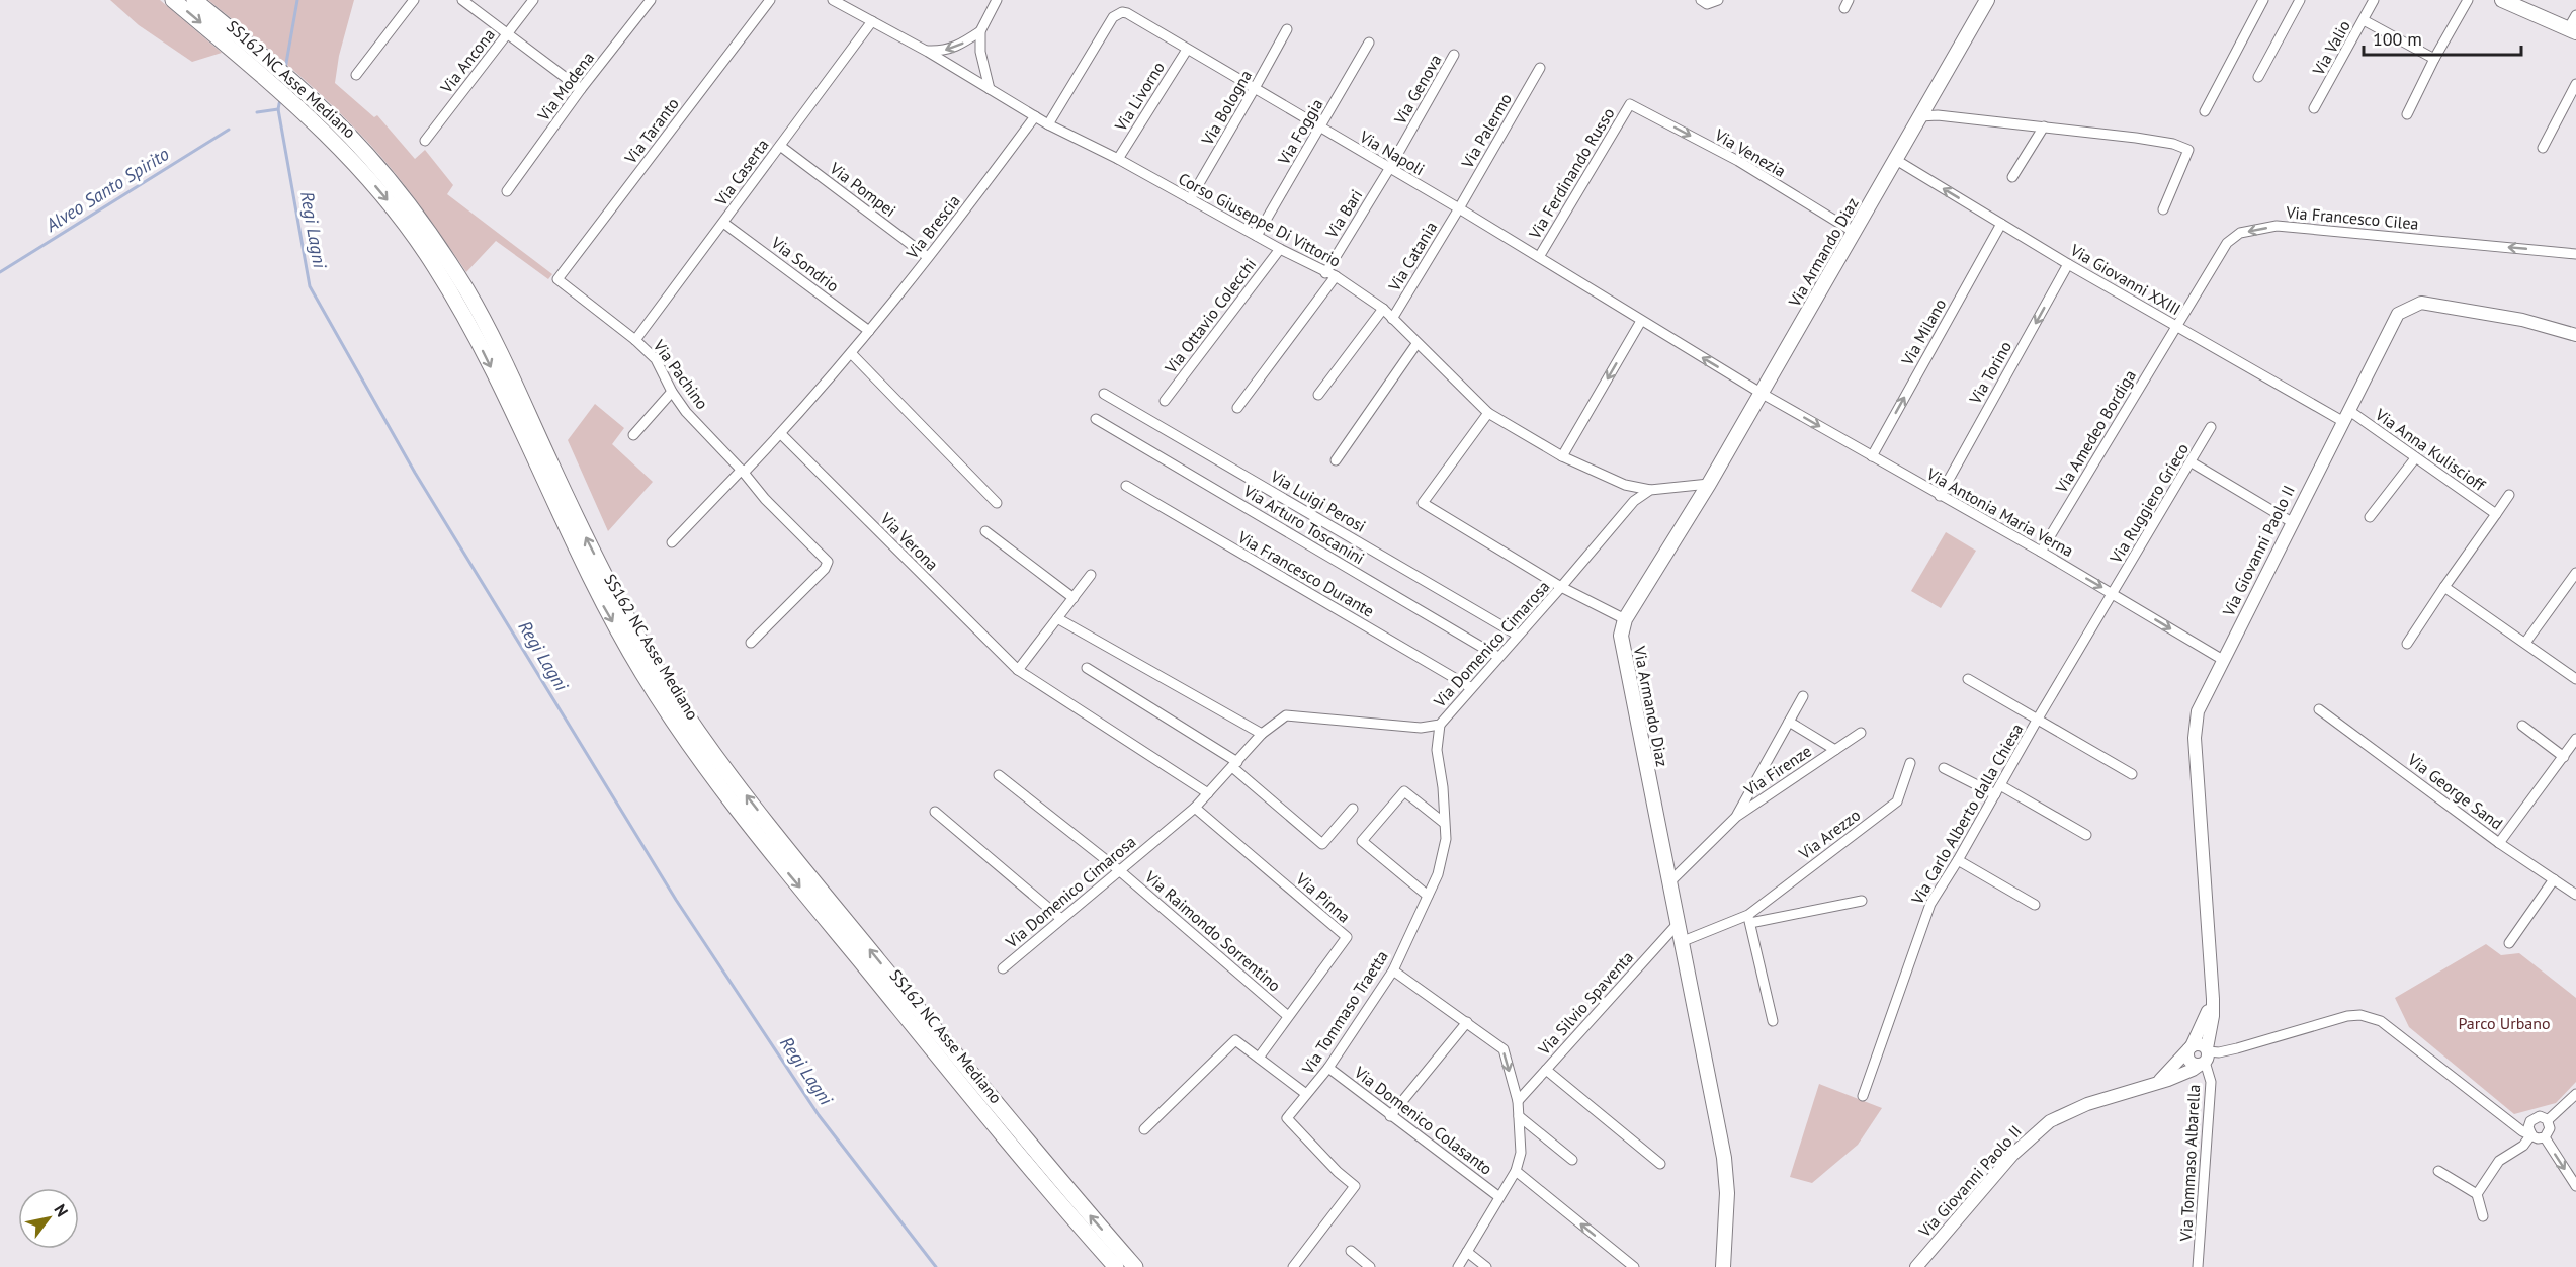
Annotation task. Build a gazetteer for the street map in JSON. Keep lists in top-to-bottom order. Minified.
{"streets":{"highway":["SS162 NC Asse Mediano"],"main road":["Via Armando Diaz"],"street":["Via Valio","Via Ancona","Via Modena","Via Genova","Via Livorno","Via Bologna","Via Taranto","Via Palermo","Via Foggia","Via Napoli","Via Venezia","Via Caserta","Via Ferdinando Russo","Via Pompei","Via Bari","Via Francesco Cilea","Corso Giuseppe Di Vittorio","Via Brescia","Via Catania","Via Sondrio","Via Giovanni XXIII","Via Ottavio Colecchi","Via Milano","Via Torino","Via Pachino","Via Amedeo Bordiga","Via Anna Kuliscioff","Via Luigi Perosi","Via Ruggiero Grieco","Via Antonia Maria Verna","Via Arturo Toscanini","Via Verona","Via Giovanni Paolo II","Via Francesco Durante","Via Domenico Cimarosa","Via Firenze","Via George Sand","Via Carlo Alberto dalla Chiesa","Via Arezzo","Via Pinna","Via Raimondo Sorrentino","Via Silvio Spaventa","Via Tommaso Traetta","Via Domenico Colasanto","Via Tommaso Albarella"]},"crossings":[["Via Genova","Via Napoli"],["Via Genova","Via Bari"],["Via Livorno","Via Napoli"],["Via Livorno","Corso Giuseppe Di Vittorio"],["Via Bologna","Via Napoli"],["Via Bologna","Corso Giuseppe Di Vittorio"],["Via Taranto","Via Pachino"],["Via Palermo","Via Napoli"],["Via Palermo","Via Catania"],["Via Foggia","Via Napoli"],["Via Foggia","Corso Giuseppe Di Vittorio"],["Via Napoli","Via Ferdinando Russo"],["Via Napoli","Via Bari"],["Via Napoli","Corso Giuseppe Di Vittorio"],["Via Napoli","Via Armando Diaz"],["Via Napoli","Via Catania"],["Via Napoli","Via Antonia Maria Verna"],["Via Venezia","Via Ferdinando Russo"],["Via Venezia","Via Armando Diaz"],["Via Caserta","Via Pompei"],["Via Caserta","Corso Giuseppe Di Vittorio"],["Via Caserta","Via Sondrio"],["Via Caserta","Via Pachino"],["Via Pompei","Via Brescia"],["Via Bari","Corso Giuseppe Di Vittorio"],["Via Francesco Cilea","Via Giovanni XXIII"],["Via Francesco Cilea","Via Amedeo Bordiga"],["Corso Giuseppe Di Vittorio","Via Brescia"],["Corso Giuseppe Di Vittorio","Via Catania"],["Corso Giuseppe Di Vittorio","Via Ottavio Colecchi"],["Corso Giuseppe Di Vittorio","Via Domenico Cimarosa"],["Via Brescia","Via Sondrio"],["Via Brescia","Via Pachino"],["Via Brescia","Via Verona"],["Via Armando Diaz","Via Giovanni XXIII"],["Via Armando Diaz","Via Antonia Maria Verna"],["Via Armando Diaz","Via Firenze"],["Via Armando Diaz","Via Arezzo"],["Via Armando Diaz","Via Silvio Spaventa"],["Via Giovanni XXIII","Via Milano"],["Via Giovanni XXIII","Via Torino"],["Via Giovanni XXIII","Via Amedeo Bordiga"],["Via Giovanni XXIII","Via Anna Kuliscioff"],["Via Giovanni XXIII","Via Giovanni Paolo II"],["Via Milano","Via Antonia Maria Verna"],["Via Torino","Via Antonia Maria Verna"],["Via Amedeo Bordiga","Via Antonia Maria Verna"],["Via Anna Kuliscioff","Via Giovanni Paolo II"],["Via Luigi Perosi","Via Domenico Cimarosa"],["Via Ruggiero Grieco","Via Antonia Maria Verna"],["Via Ruggiero Grieco","Via Carlo Alberto dalla Chiesa"],["Via Antonia Maria Verna","Via Giovanni Paolo II"],["Via Antonia Maria Verna","Via Carlo Alberto dalla Chiesa"],["Via Arturo Toscanini","Via Domenico Cimarosa"],["Via Verona","Via Domenico Cimarosa"],["Via Giovanni Paolo II","Via Tommaso Albarella"],["Via Francesco Durante","Via Domenico Cimarosa"],["Via Domenico Cimarosa","Via Pinna"],["Via Domenico Cimarosa","Via Raimondo Sorrentino"],["Via Domenico Cimarosa","Via Tommaso Traetta"],["Via Pinna","Via Raimondo Sorrentino"],["Via Tommaso Traetta","Via Domenico Colasanto"]],"one_way":["Via Venezia","Via Francesco Cilea","Via Milano","Via Torino","Via Antonia Maria Verna"],"water":["Alveo Santo Spirito","Regi Lagni"],"parks":["Parco Urbano"],"scale_bar":"100 m","north":"top right"}
